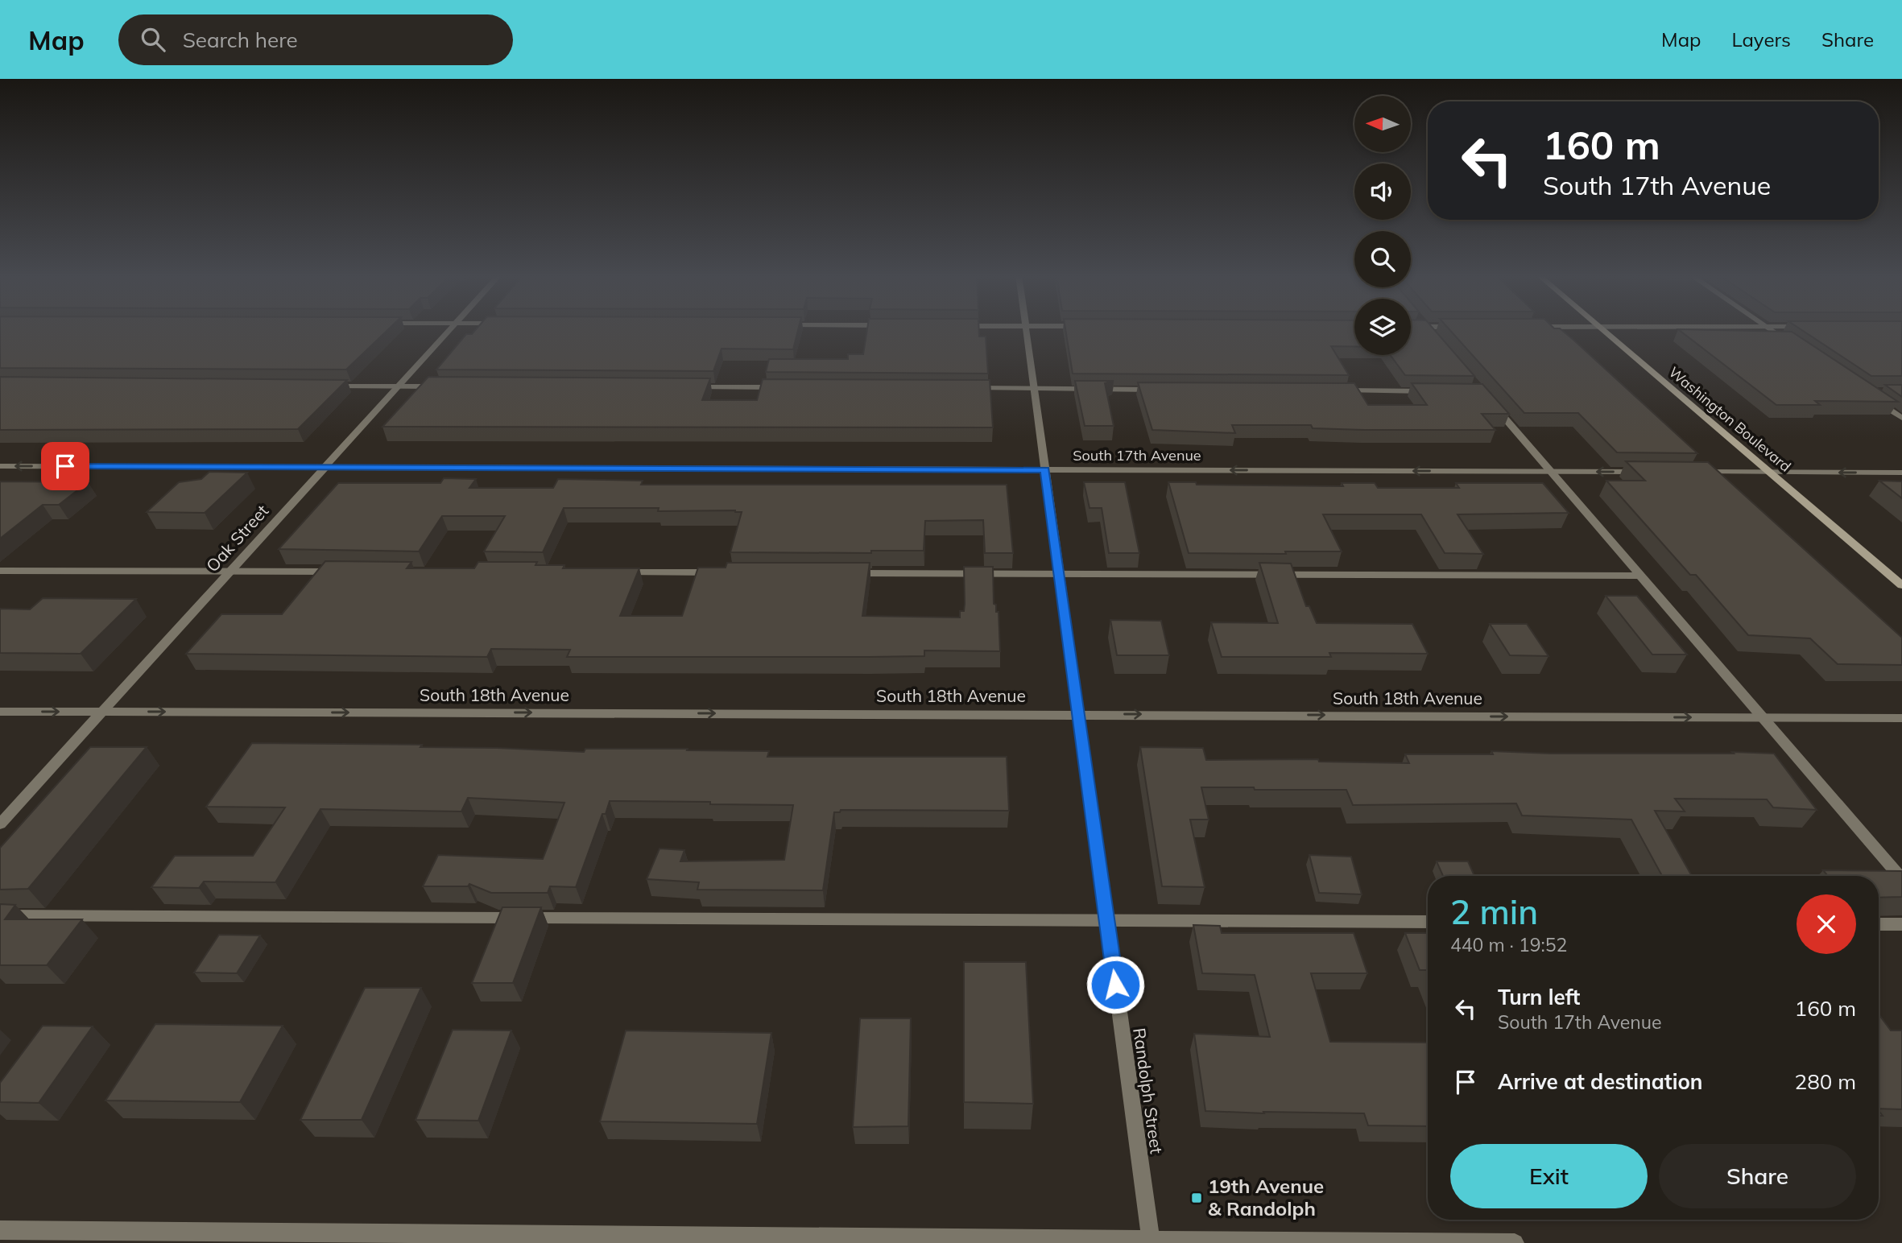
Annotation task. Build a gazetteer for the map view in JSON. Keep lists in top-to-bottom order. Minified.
{"streets":{"street":["Washington Boulevard","South 17th Avenue","Oak Street","South 18th Avenue","Randolph Street"]},"crossings":[["South 17th Avenue","Oak Street"],["South 17th Avenue","Randolph Street"],["Oak Street","South 18th Avenue"],["South 18th Avenue","Randolph Street"]],"one_way":["South 17th Avenue","South 18th Avenue"],"places":{"transit":["19th Avenue & Randolph"]},"north":"left","page":{"header":"Map","search":"Search here","nav":["Map","Layers","Share"],"turn":["160 m","South 17th Avenue"],"heading":["2 min","440 m · 19:52"],"list":[{"name":"Turn left","note":"South 17th Avenue","value":"160 m"},{"name":"Arrive at destination","value":"280 m"}],"buttons":["Exit","Share"]}}
